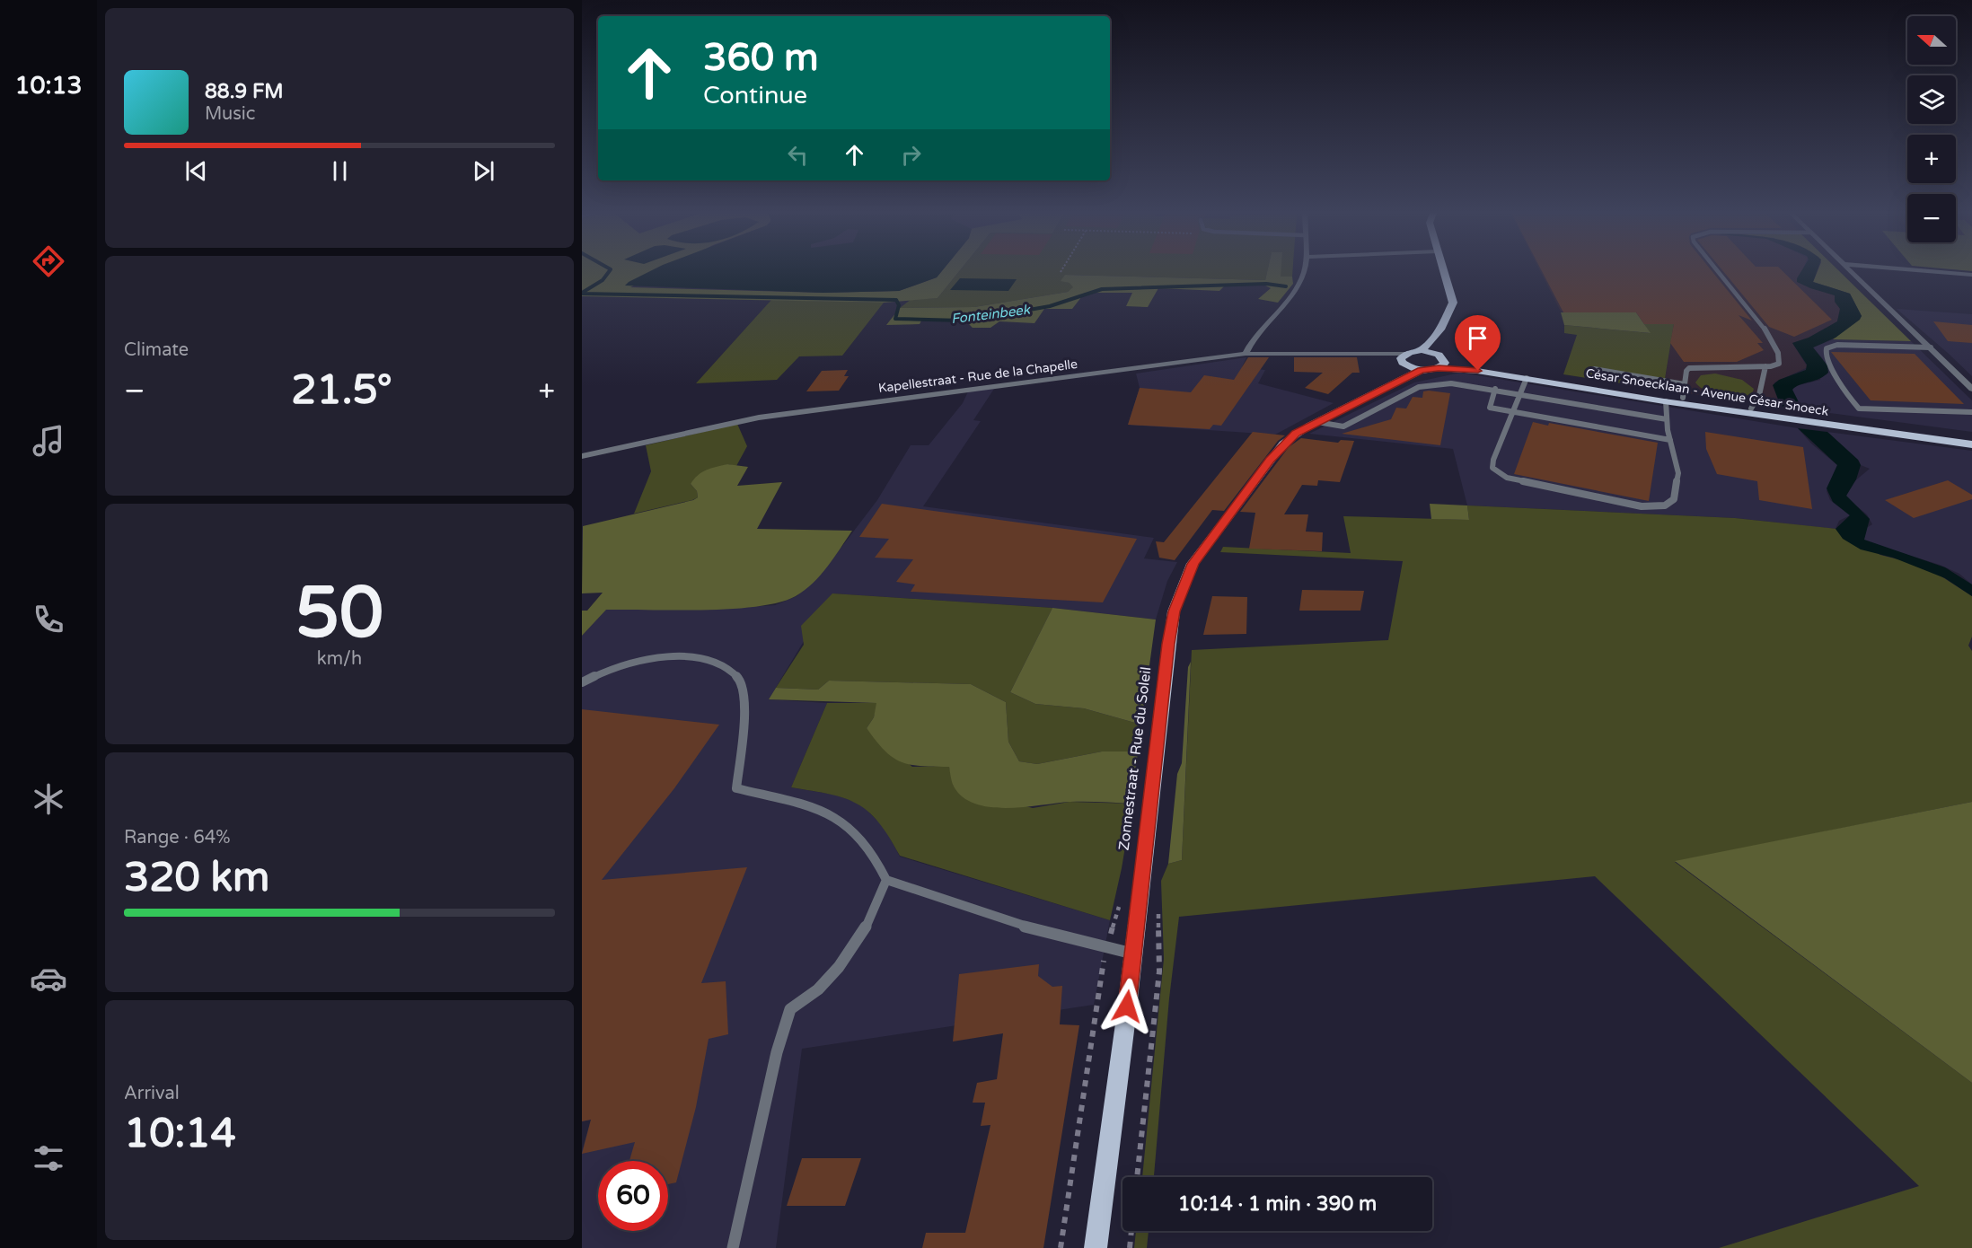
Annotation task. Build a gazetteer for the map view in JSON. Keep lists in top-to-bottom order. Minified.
{"streets":{"main road":["César Snoecklaan - Avenue César Snoeck","Zonnestraat - Rue du Soleil"],"street":["Kapellestraat - Rue de la Chapelle"]},"crossings":[["Kapellestraat - Rue de la Chapelle","Zonnestraat - Rue du Soleil"],["César Snoecklaan - Avenue César Snoeck","Zonnestraat - Rue du Soleil"]],"water":["Fonteinbeek"],"north":"left","page":{"tabs":"10:13","map_buttons":["+","−"],"turn":["360 m","Continue"],"song":["88.9 FM","Music"],"tile":["Climate",["50","km/h"],["Range · 64%","320 km"],["Arrival","10:14"]],"heat":["−","21.5°","+"],"limit":"60","trip":"10:14 · 1 min · 390 m"}}
